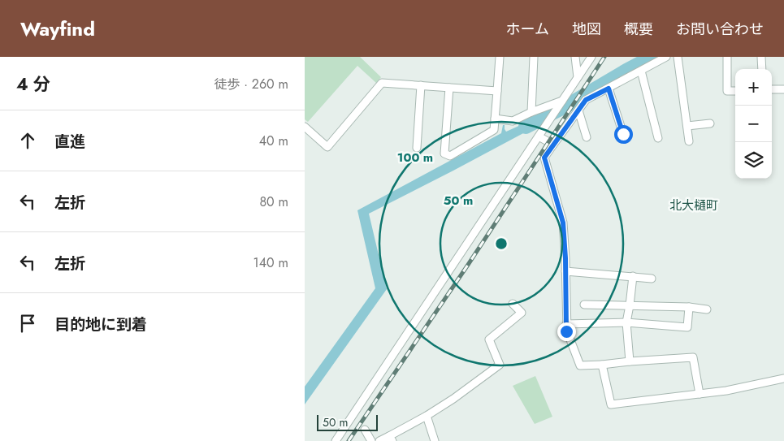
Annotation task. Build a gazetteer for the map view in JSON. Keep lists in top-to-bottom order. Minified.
{"districts":["北大樋町"],"scale_bar":"50 m","page":{"header":"Wayfind","nav":["ホーム","地図","概要","お問い合わせ"],"heading":["4 分","徒歩 · 260 m"],"map_buttons":["+","−"],"list":[["直進","40 m"],["左折","80 m"],["左折","140 m"],"目的地に到着"],"scale":"50 m"},"rings":["100 m","50 m"]}
